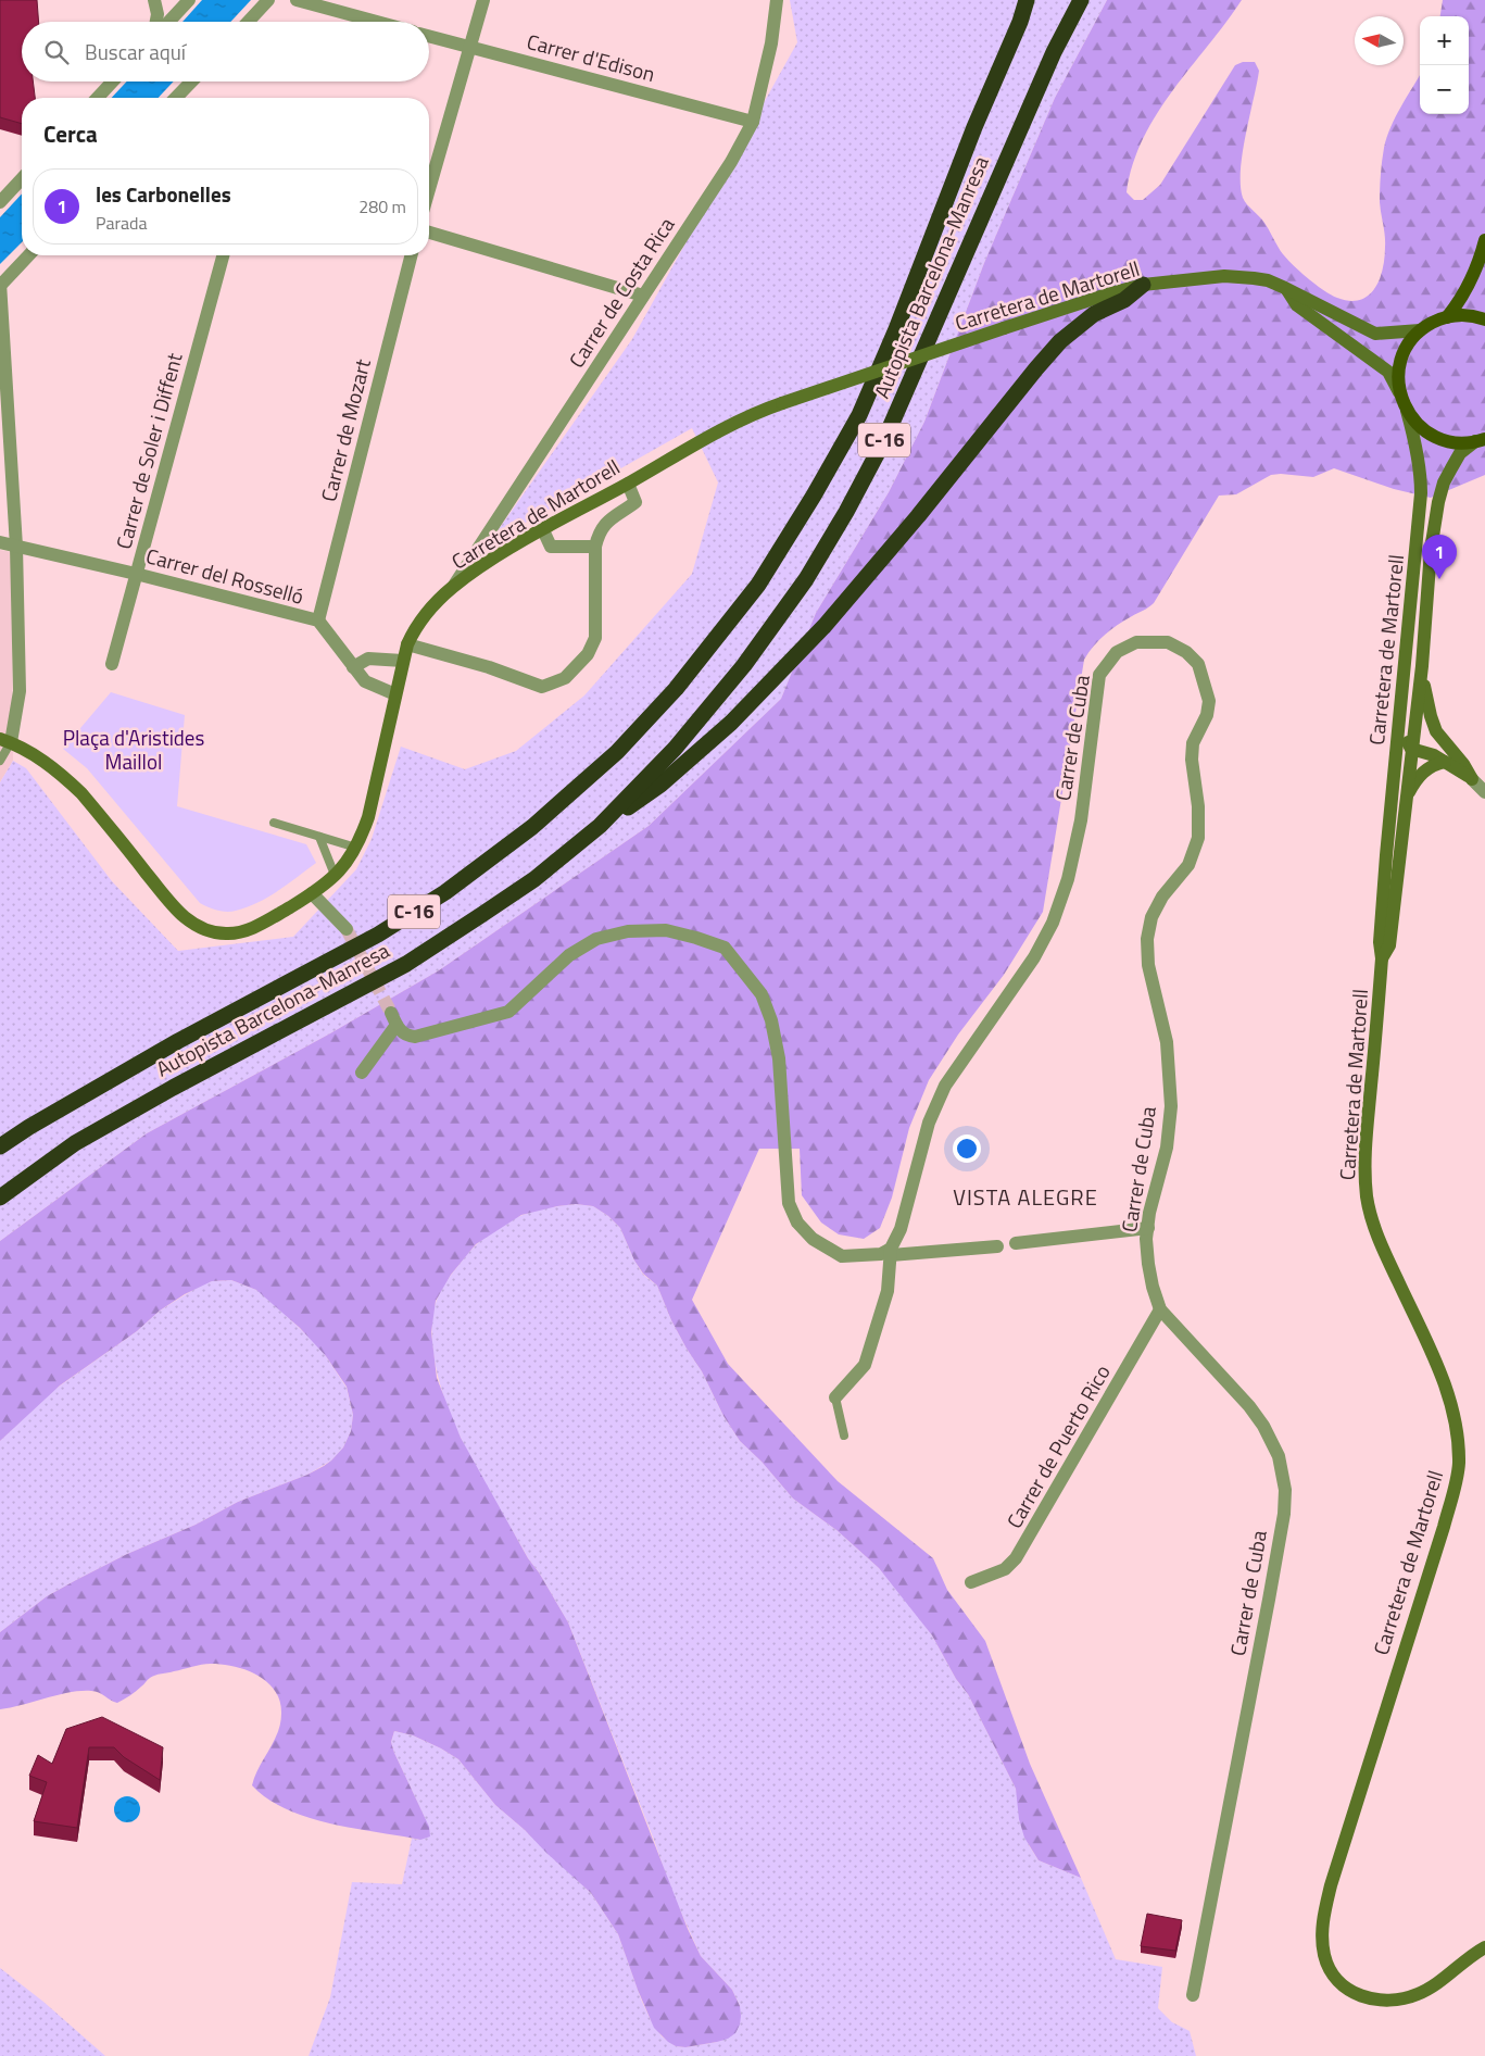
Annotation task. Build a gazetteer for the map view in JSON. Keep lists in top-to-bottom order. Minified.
{"streets":{"highway":["Autopista Barcelona-Manresa","C-16"],"main road":["Carretera de Martorell"],"street":["Carrer d'Edison","Carrer de Costa Rica","Carrer de Mozart","Carrer de Soler i Diffent","Carrer del Rosselló","Carrer de Cuba","Carrer de Puerto Rico"]},"crossings":[["Carrer d'Edison","Carrer de Costa Rica"],["Autopista Barcelona-Manresa","C-16"],["Carrer de Costa Rica","Carretera de Martorell"],["Carretera de Martorell","Carrer del Rosselló"],["Carrer de Mozart","Carrer del Rosselló"],["Carrer de Soler i Diffent","Carrer del Rosselló"],["Carrer de Cuba","Carrer de Puerto Rico"]],"districts":["VISTA ALEGRE"],"parks":["Plaça d'Aristides Maillol"],"north":"left","page":{"map_buttons":["+","−"],"search":"Buscar aquí","heading":"Cerca","list":[{"mark":"1","name":"les Carbonelles","note":"Parada","value":"280 m"}],"pins":"1"}}
